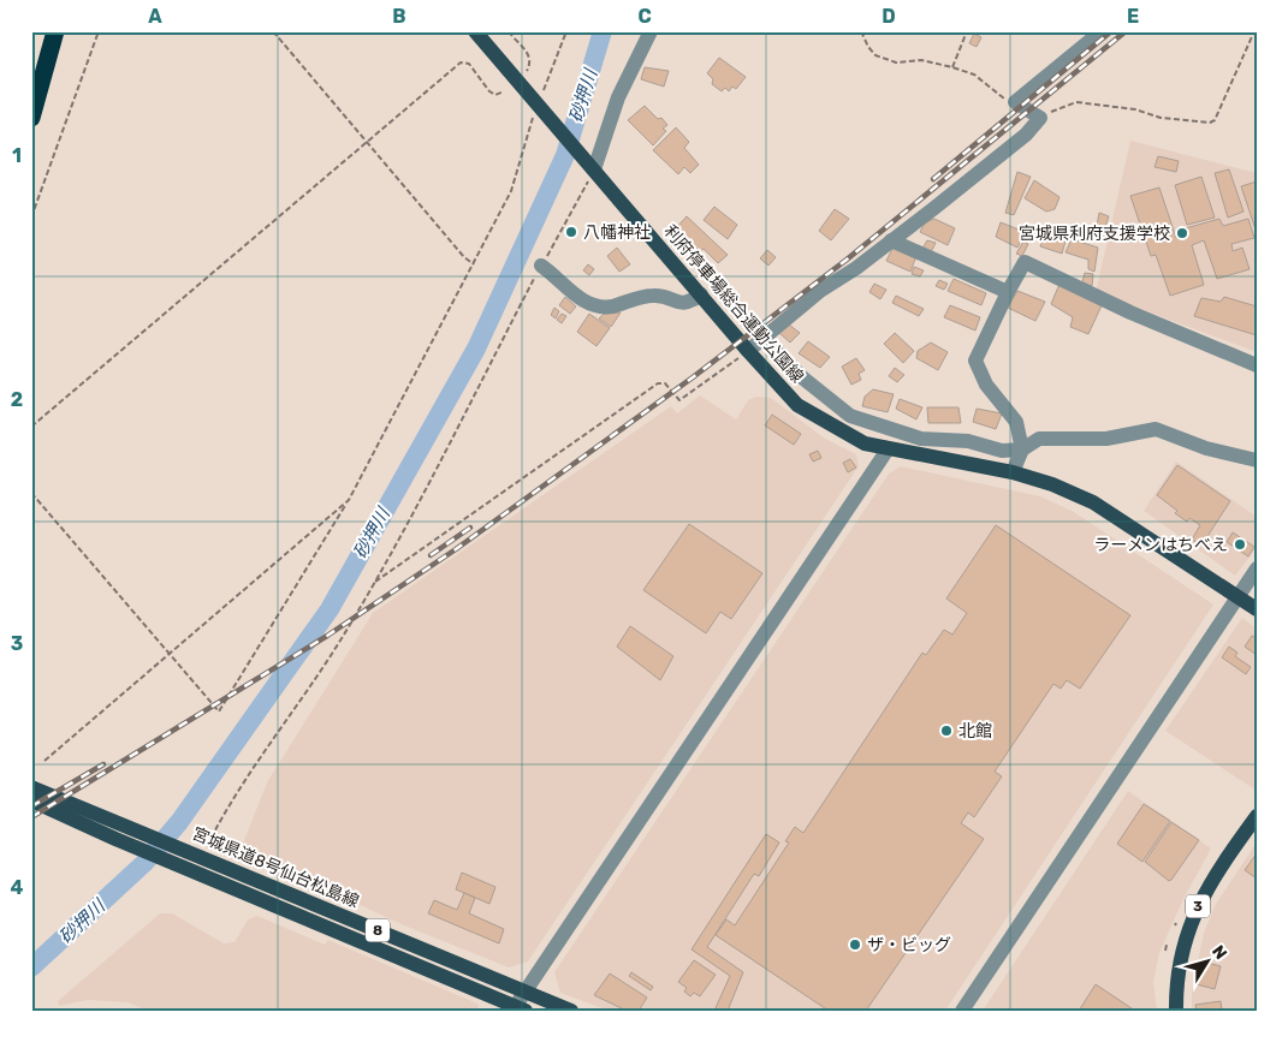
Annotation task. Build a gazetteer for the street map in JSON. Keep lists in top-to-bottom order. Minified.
{"streets":{"main road":["利府停車場総合運動公園線","宮城県道8号仙台松島線","3","8"]},"water":["砂押川"],"places":["八幡神社","宮城県利府支援学校","ラーメンはちべえ","北館","ザ・ビッグ"],"north":"top right","grid":{"columns":["A","B","C","D","E"],"rows":["1","2","3","4"]}}
